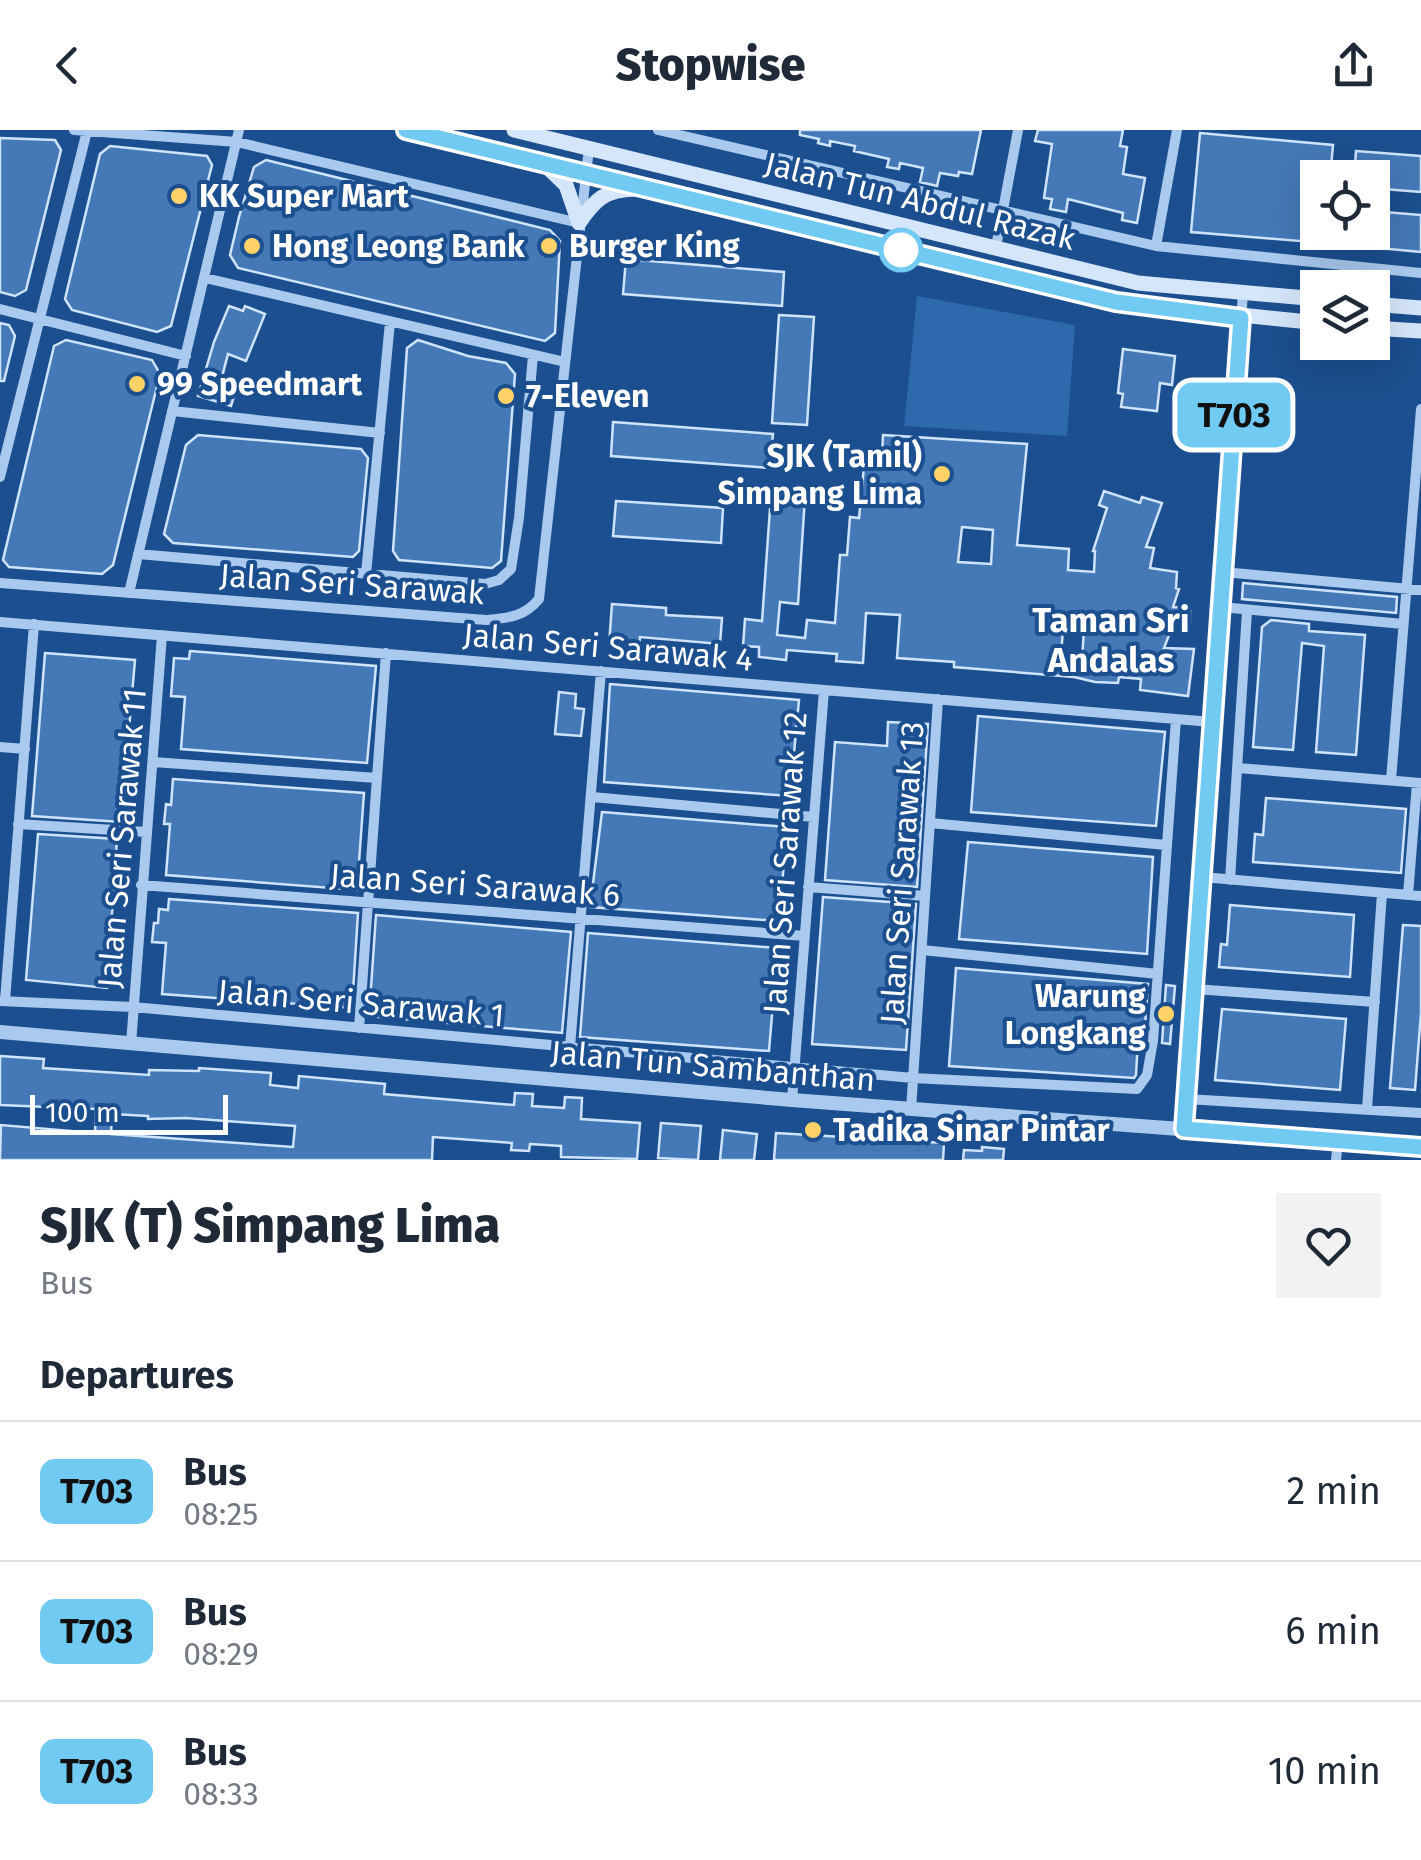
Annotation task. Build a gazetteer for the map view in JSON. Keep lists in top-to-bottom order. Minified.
{"streets":{"main road":["Jalan Tun Abdul Razak"],"street":["Jalan Seri Sarawak","Jalan Seri Sarawak 4","Jalan Seri Sarawak 11","Jalan Seri Sarawak 12","Jalan Seri Sarawak 13","Jalan Seri Sarawak 6","Jalan Seri Sarawak 1","Jalan Tun Sambanthan"]},"crossings":[["Jalan Tun Abdul Razak","Jalan Seri Sarawak"],["Jalan Seri Sarawak 4","Jalan Seri Sarawak 11"],["Jalan Seri Sarawak 4","Jalan Seri Sarawak 12"],["Jalan Seri Sarawak 4","Jalan Seri Sarawak 13"],["Jalan Seri Sarawak 11","Jalan Seri Sarawak 6"],["Jalan Seri Sarawak 11","Jalan Seri Sarawak 1"],["Jalan Seri Sarawak 11","Jalan Tun Sambanthan"],["Jalan Seri Sarawak 12","Jalan Seri Sarawak 6"],["Jalan Seri Sarawak 12","Jalan Seri Sarawak 1"],["Jalan Seri Sarawak 12","Jalan Tun Sambanthan"],["Jalan Seri Sarawak 13","Jalan Seri Sarawak 1"],["Jalan Seri Sarawak 13","Jalan Tun Sambanthan"]],"districts":["Taman Sri Andalas"],"places":["KK Super Mart","Hong Leong Bank","Burger King","99 Speedmart","7-Eleven","SJK (Tamil) Simpang Lima","Warung Longkang","Tadika Sinar Pintar"],"lines":["bus line T703"],"scale_bar":"100 m","page":{"header":"Stopwise","on_map":"T703","scale":"100 m","heading":[["SJK (T) Simpang Lima","Bus"],"Departures"],"list":[{"mark":"T703","name":"Bus","note":"08:25","value":"2 min"},{"mark":"T703","name":"Bus","note":"08:29","value":"6 min"},{"mark":"T703","name":"Bus","note":"08:33","value":"10 min"}]}}
